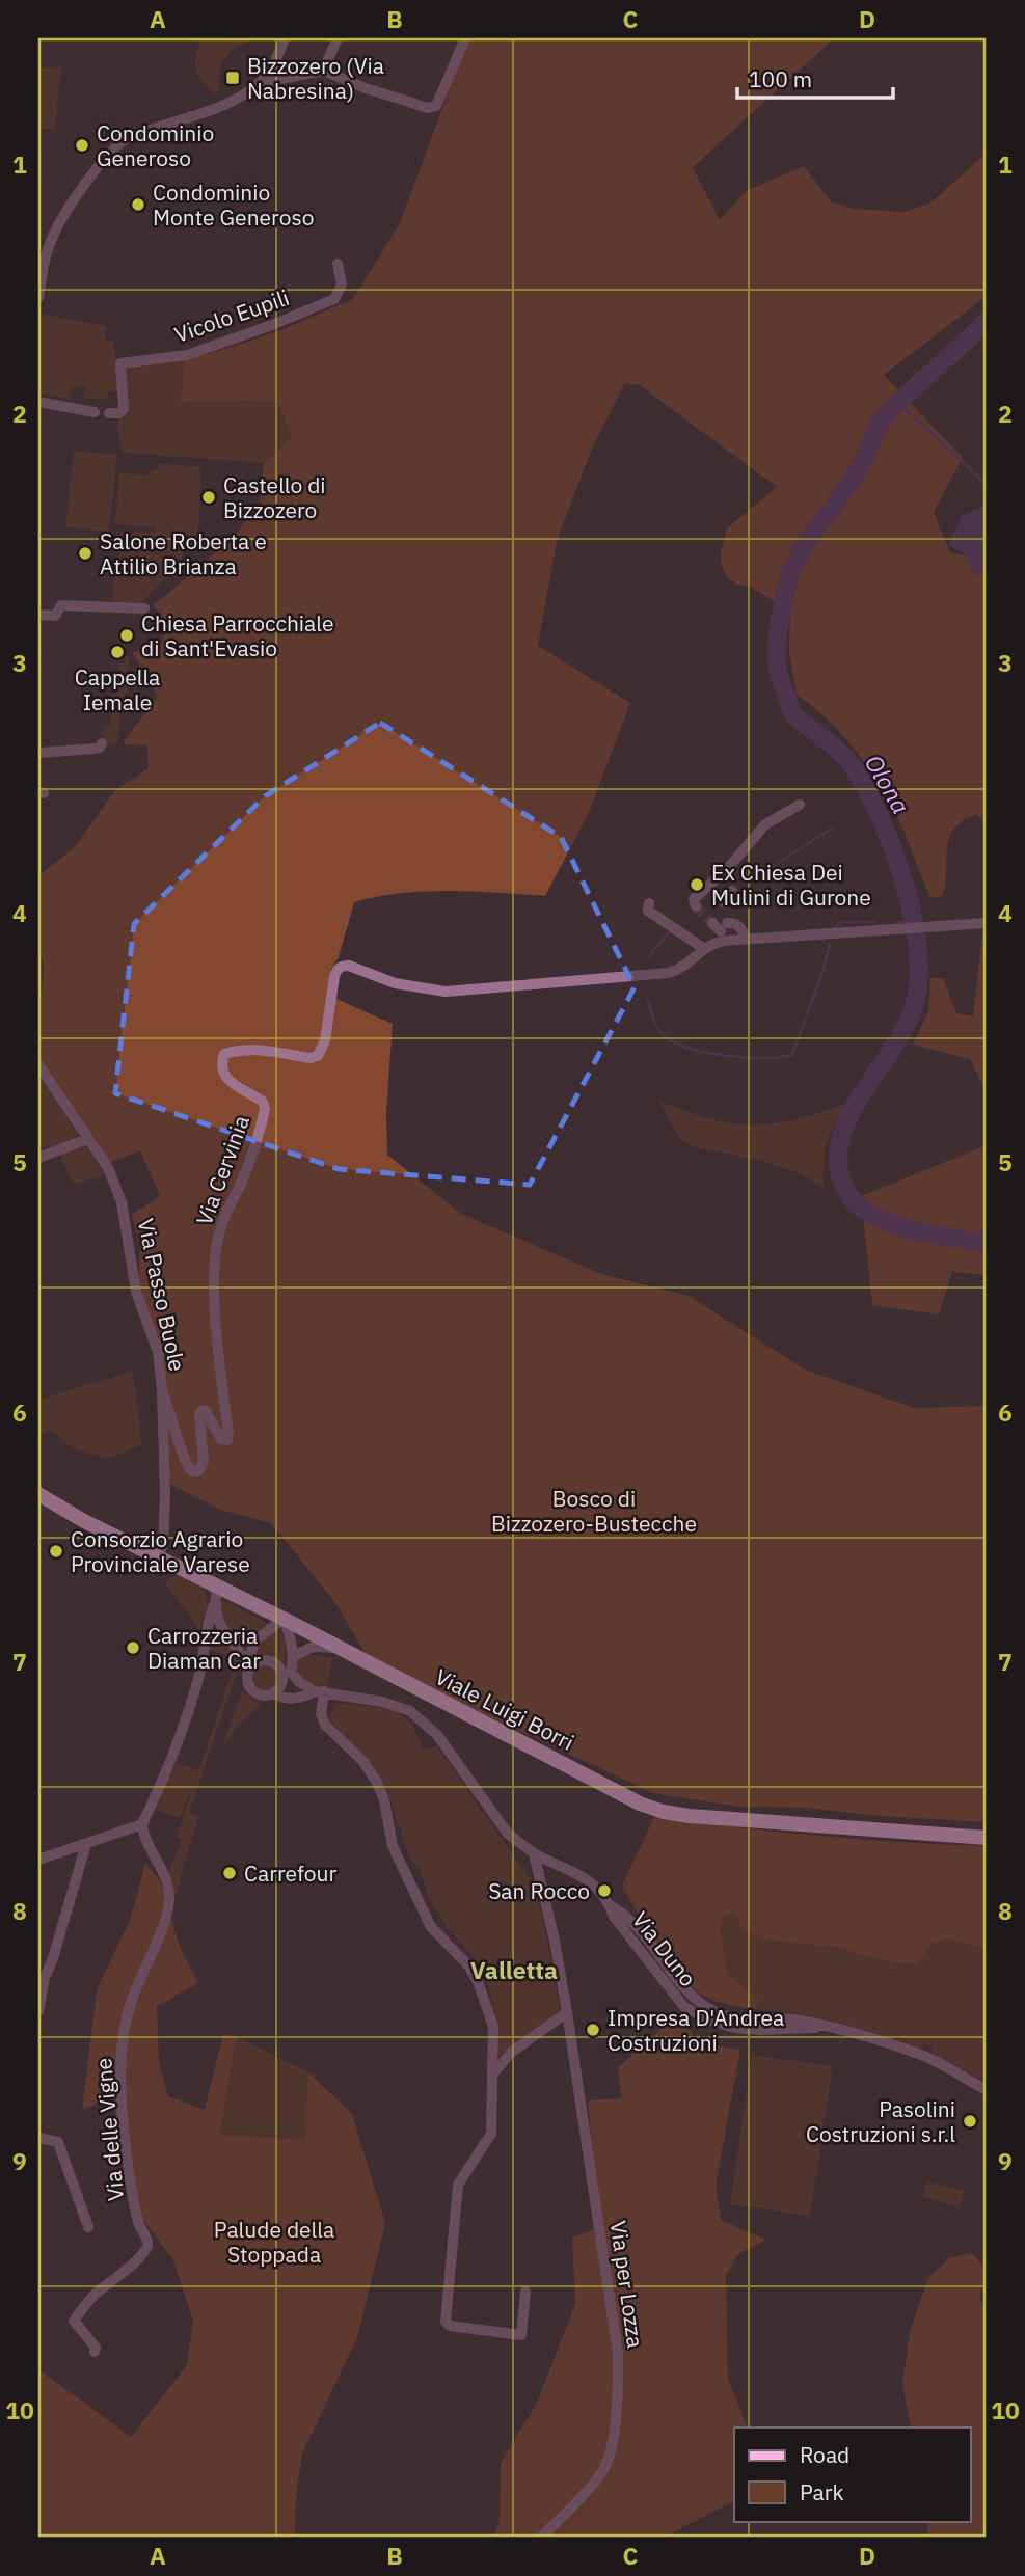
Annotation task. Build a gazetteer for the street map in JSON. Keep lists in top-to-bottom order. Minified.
{"streets":{"main road":["Viale Luigi Borri"],"street":["Vicolo Eupili","Via Cervinia","Via Passo Buole","Via Duno","Via delle Vigne","Via per Lozza"]},"crossings":[["Via Cervinia","Via Passo Buole"],["Via Passo Buole","Viale Luigi Borri"],["Via Duno","Via per Lozza"]],"districts":["Valletta"],"water":["Olona"],"parks":["Bosco di Bizzozero-Bustecche","Palude della Stoppada"],"places":{"transit":["Bizzozero (Via Nabresina)"],"other":["Condominio Generoso","Condominio Monte Generoso","Castello di Bizzozero","Salone Roberta e Attilio Brianza","Chiesa Parrocchiale di Sant'Evasio","Cappella Iemale","Ex Chiesa Dei Mulini di Gurone","Consorzio Agrario Provinciale Varese","Carrozzeria Diaman Car","Carrefour","San Rocco","Impresa D'Andrea Costruzioni","Pasolini Costruzioni s.r.l"]},"legend":["Road","Park"],"scale_bar":"100 m","grid":{"columns":["A","B","C","D"],"rows":["1","2","3","4","5","6","7","8","9","10"]}}
